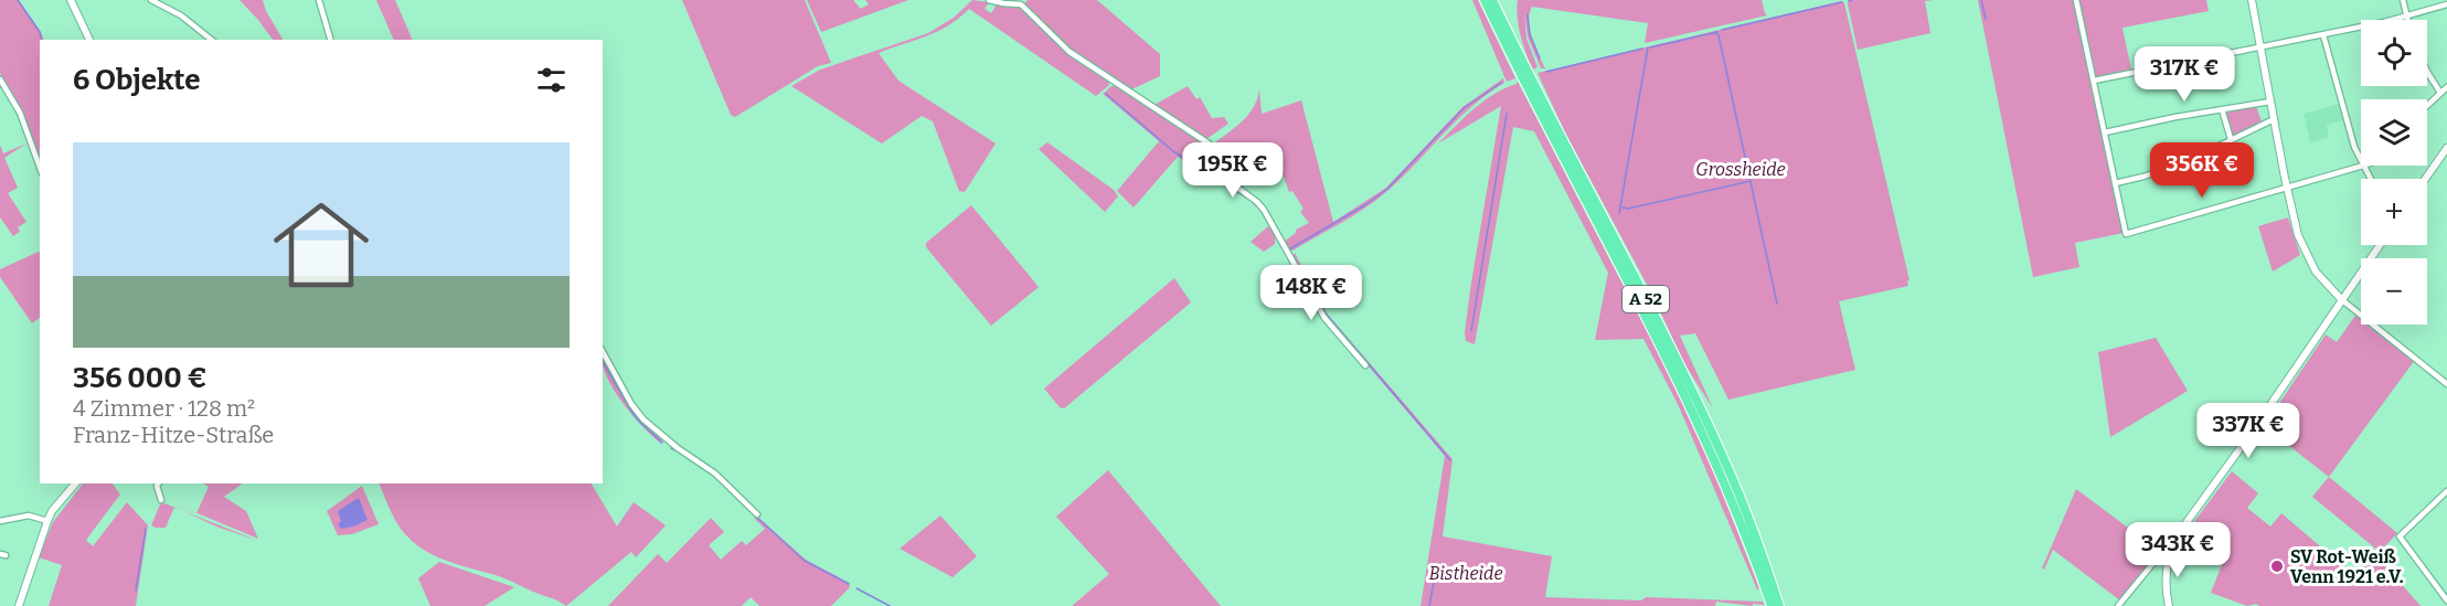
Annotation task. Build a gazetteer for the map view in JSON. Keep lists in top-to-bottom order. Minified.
{"streets":{"highway":["A 52"]},"parks":["Grossheide","Bistheide"],"places":["SV Rot-Weiß Venn 1921 e.V."],"page":{"map_buttons":["+","−"],"heading":"6 Objekte","price":["317K €","195K €","356K €","148K €","337K €","343K €"],"list":[{"name":"356 000 €","note":"4 Zimmer · 128 m² · Franz-Hitze-Straße"}]}}
